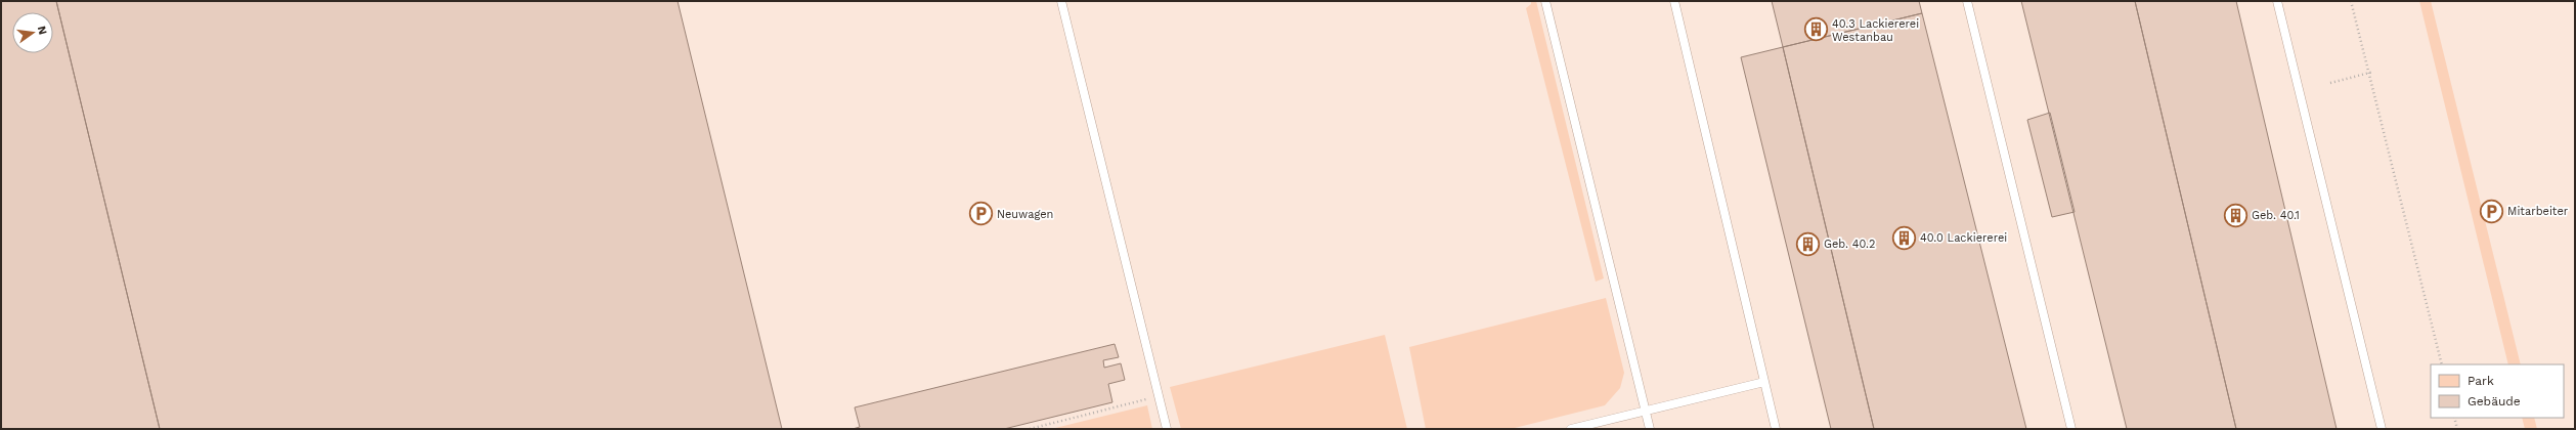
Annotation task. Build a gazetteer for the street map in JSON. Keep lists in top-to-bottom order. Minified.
{"places":{"building":["40.3 Lackiererei Westanbau","Geb. 40.1","40.0 Lackiererei","Geb. 40.2"],"parking":["Mitarbeiter","Neuwagen"]},"legend":["Park","Gebäude"],"north":"right"}
